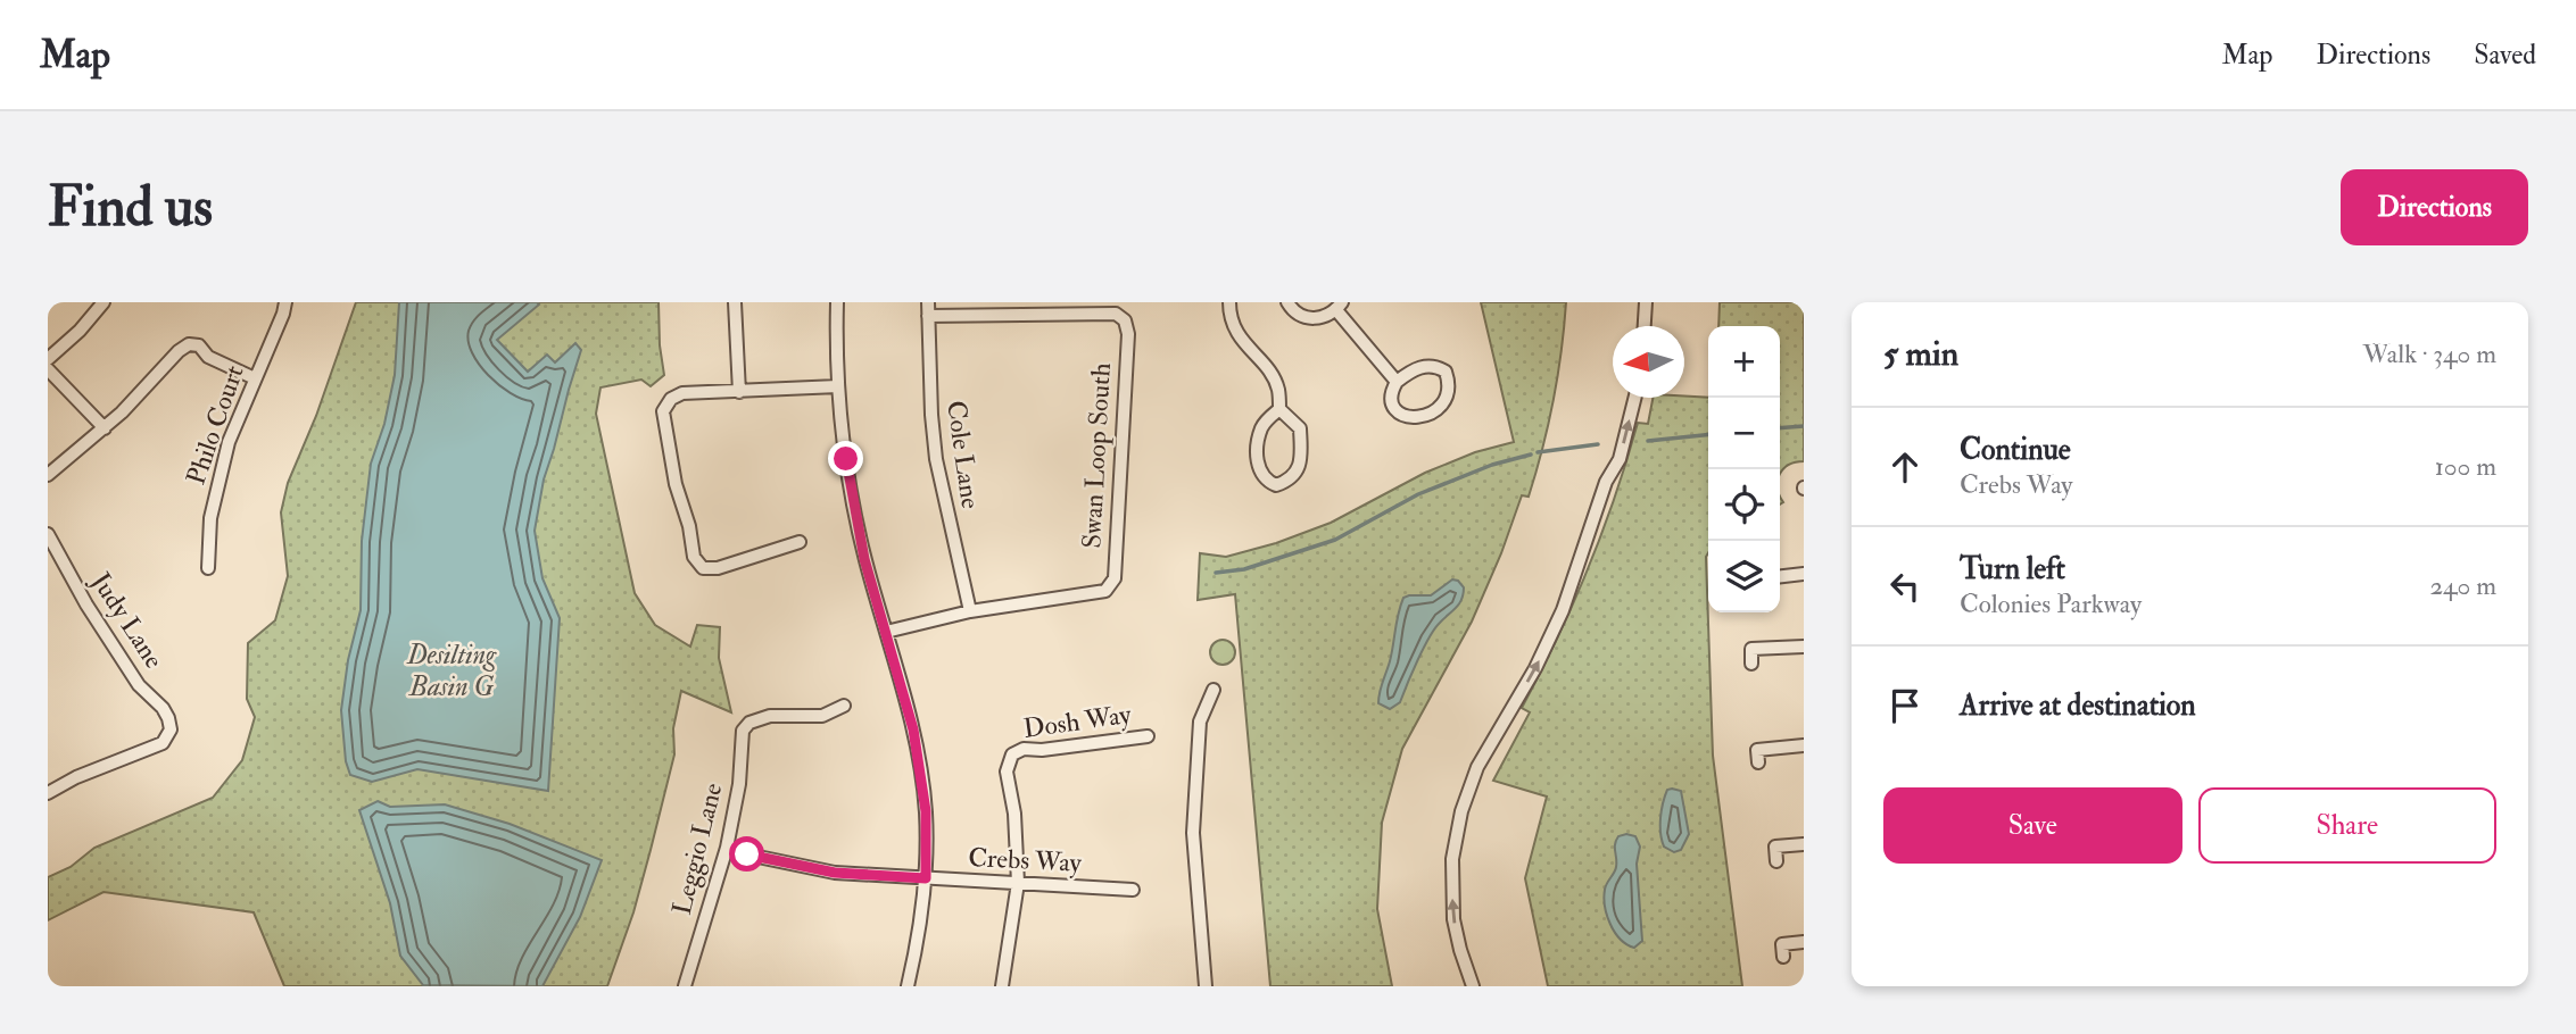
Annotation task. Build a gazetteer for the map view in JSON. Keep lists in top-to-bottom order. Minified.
{"streets":{"street":["Philo Court","Cole Lane","Swan Loop South","Judy Lane","Dosh Way","Leggio Lane","Crebs Way"]},"crossings":[["Cole Lane","Swan Loop South"],["Dosh Way","Crebs Way"],["Leggio Lane","Crebs Way"]],"water":["Desilting Basin G"],"north":"left","page":{"header":"Map","nav":["Map","Directions","Saved"],"buttons":["Directions",["Save","Share"]],"title":"Find us","heading":["5 min","Walk · 340 m"],"map_buttons":["+","−"],"list":[["Continue","Crebs Way","100 m"],["Turn left","Colonies Parkway","240 m"],"Arrive at destination"]}}
